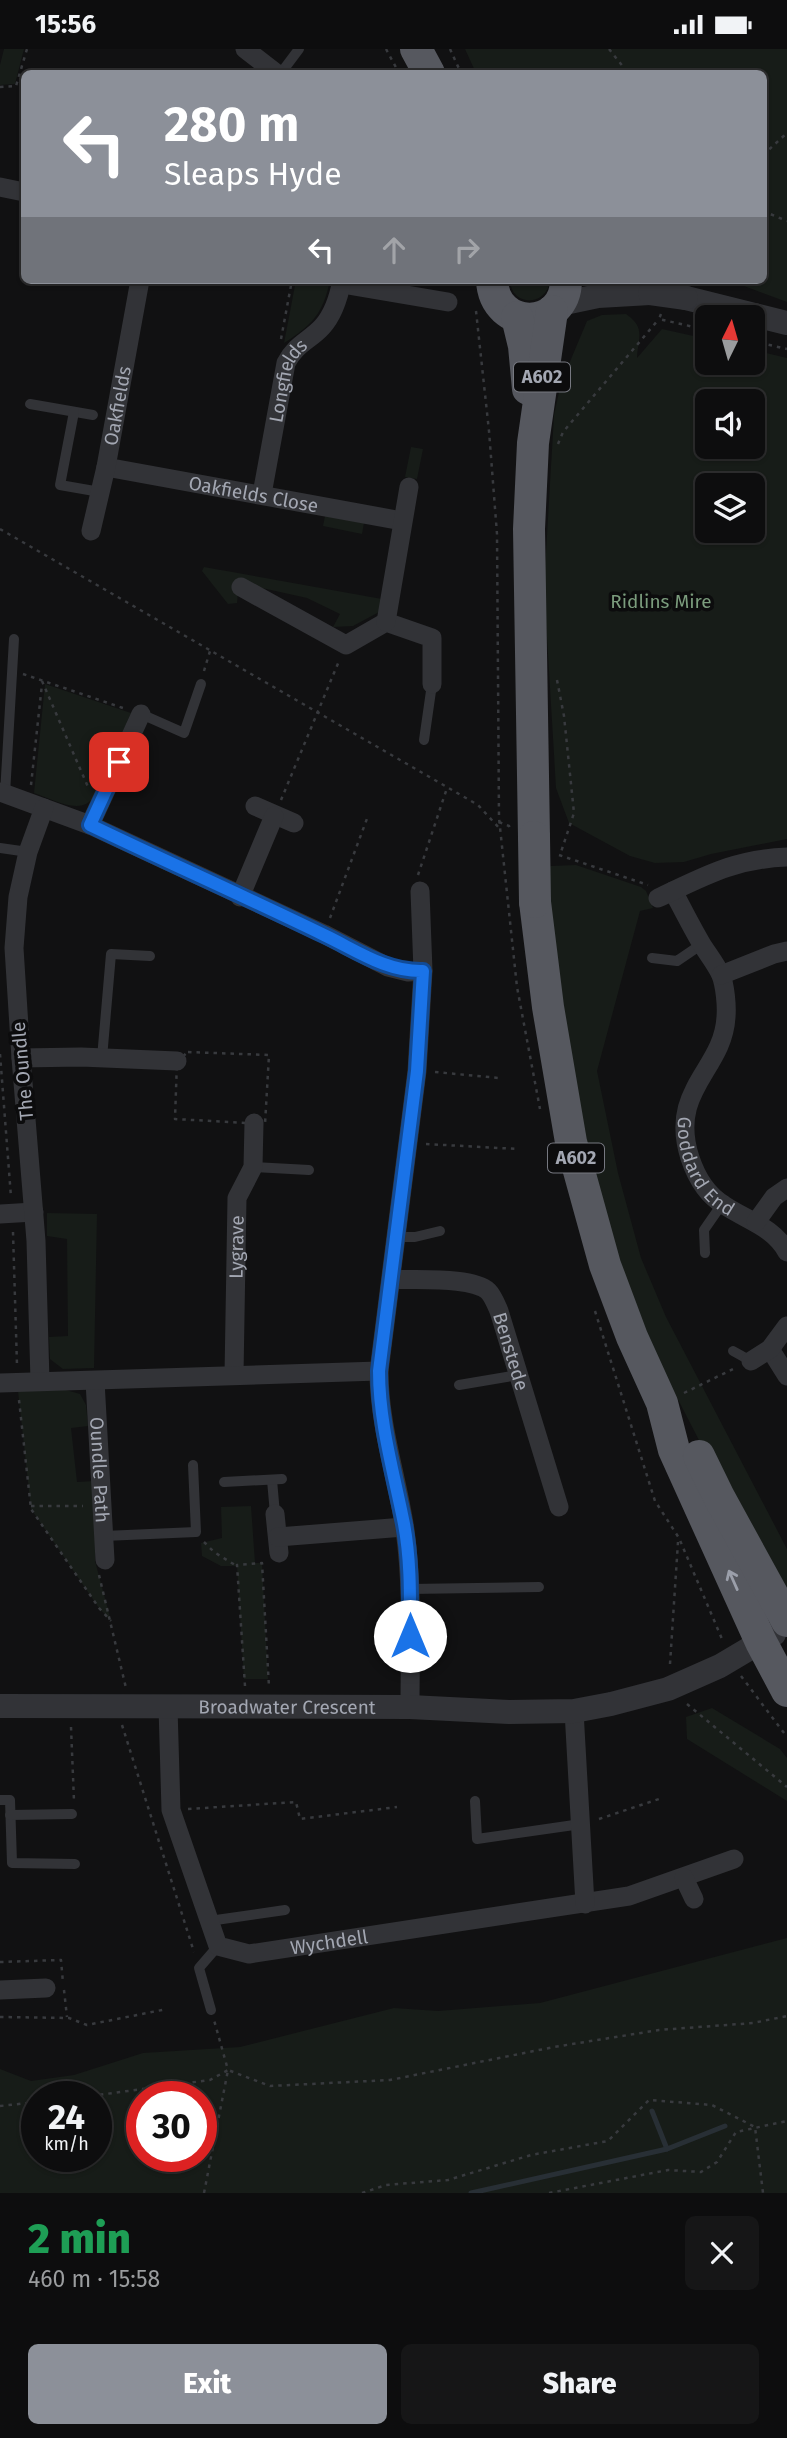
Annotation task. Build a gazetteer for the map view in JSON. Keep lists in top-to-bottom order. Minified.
{"streets":{"highway":["A602"],"street":["Longfields","Oakfields","Oakfields Close","The Oundle","Goddard End","Lygrave","Benstede","Oundle Path","Broadwater Crescent","Wychdell"]},"crossings":[["A602","Broadwater Crescent"],["Longfields","Oakfields Close"],["Oakfields","Oakfields Close"]],"parks":["Ridlins Mire"],"north":"top","page":{"status":"15:56","turn":["280 m","Sleaps Hyde"],"speed":"24 km/h","limit":"30","heading":["2 min","460 m · 15:58"],"buttons":["Exit","Share"]}}
